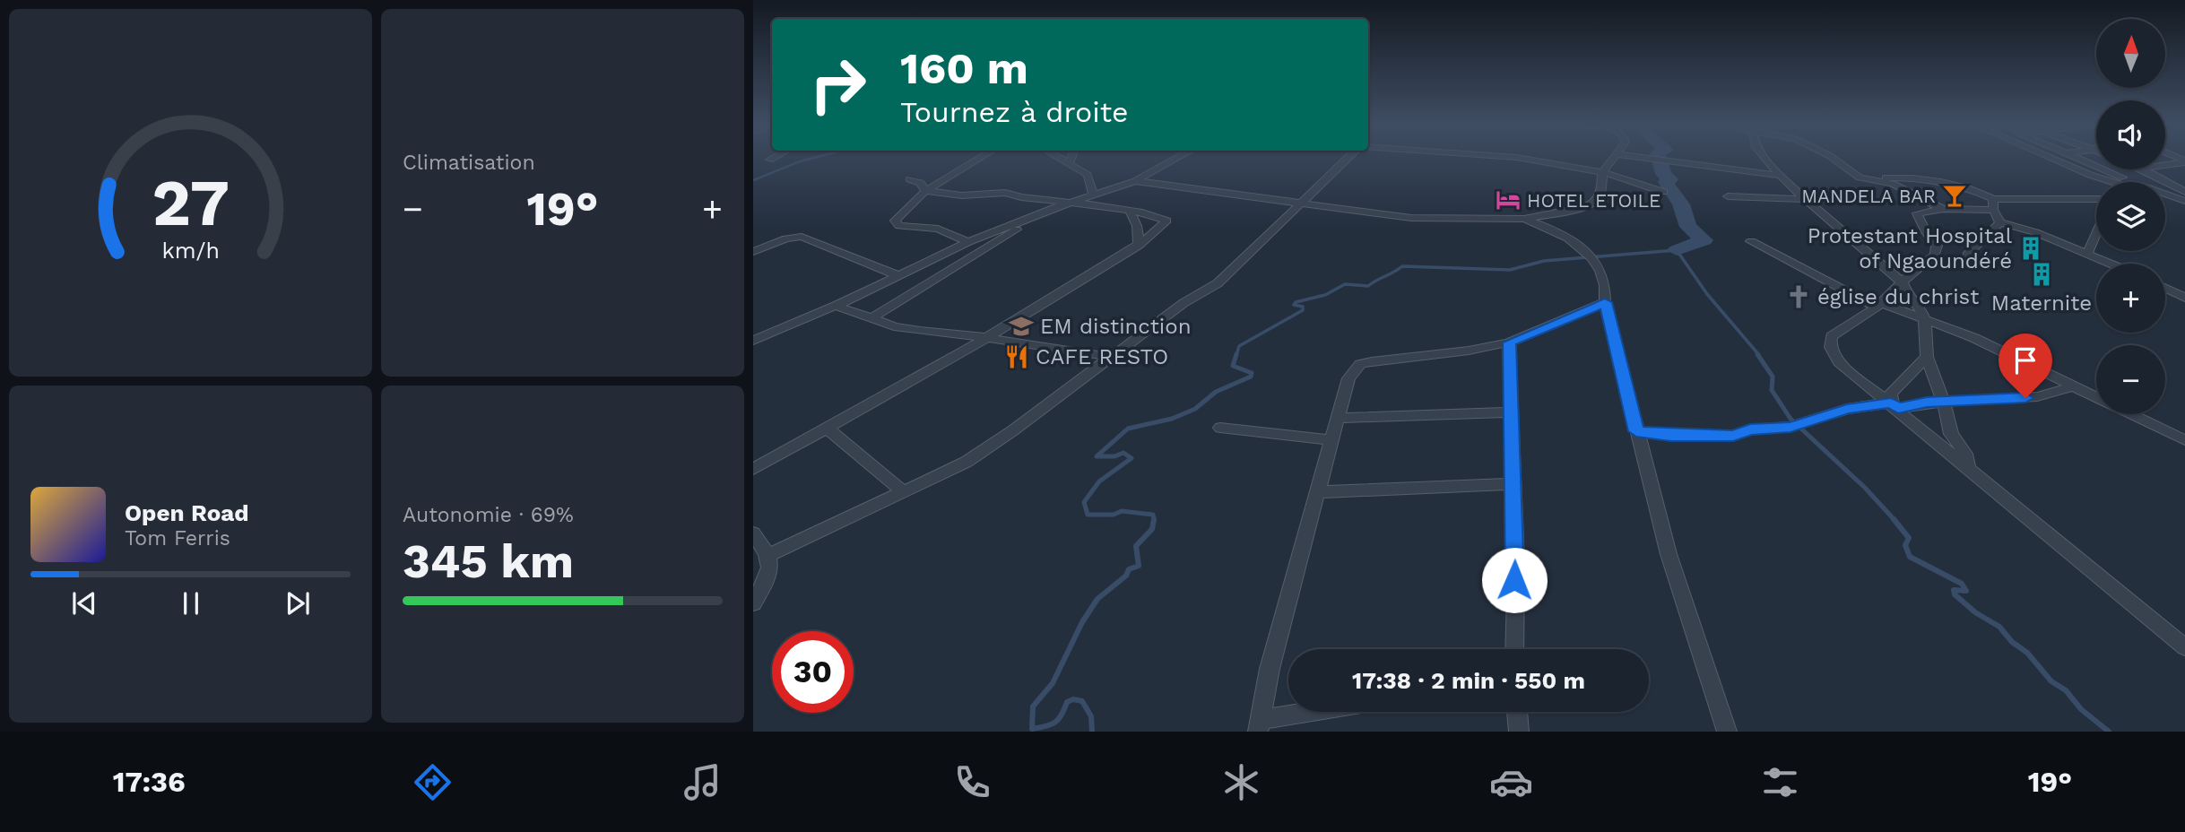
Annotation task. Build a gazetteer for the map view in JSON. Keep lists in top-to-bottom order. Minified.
{"places":{"bar":["MANDELA BAR"],"hotel":["HOTEL ETOILE"],"building":["Protestant Hospital of Ngaoundéré","Maternite"],"church":["église du christ"],"school or university":["EM distinction"],"restaurant":["CAFE RESTO"]},"north":"top","page":{"tile":["Climatisation",["Autonomie · 69%","345 km"]],"map_buttons":["+","−"],"turn":["160 m","Tournez à droite"],"heat":["−","19°","+"],"song":["Open Road","Tom Ferris"],"limit":"30","trip":"17:38 · 2 min · 550 m","tabs":["17:36","19°"],"gauge":["27","km/h"]}}
